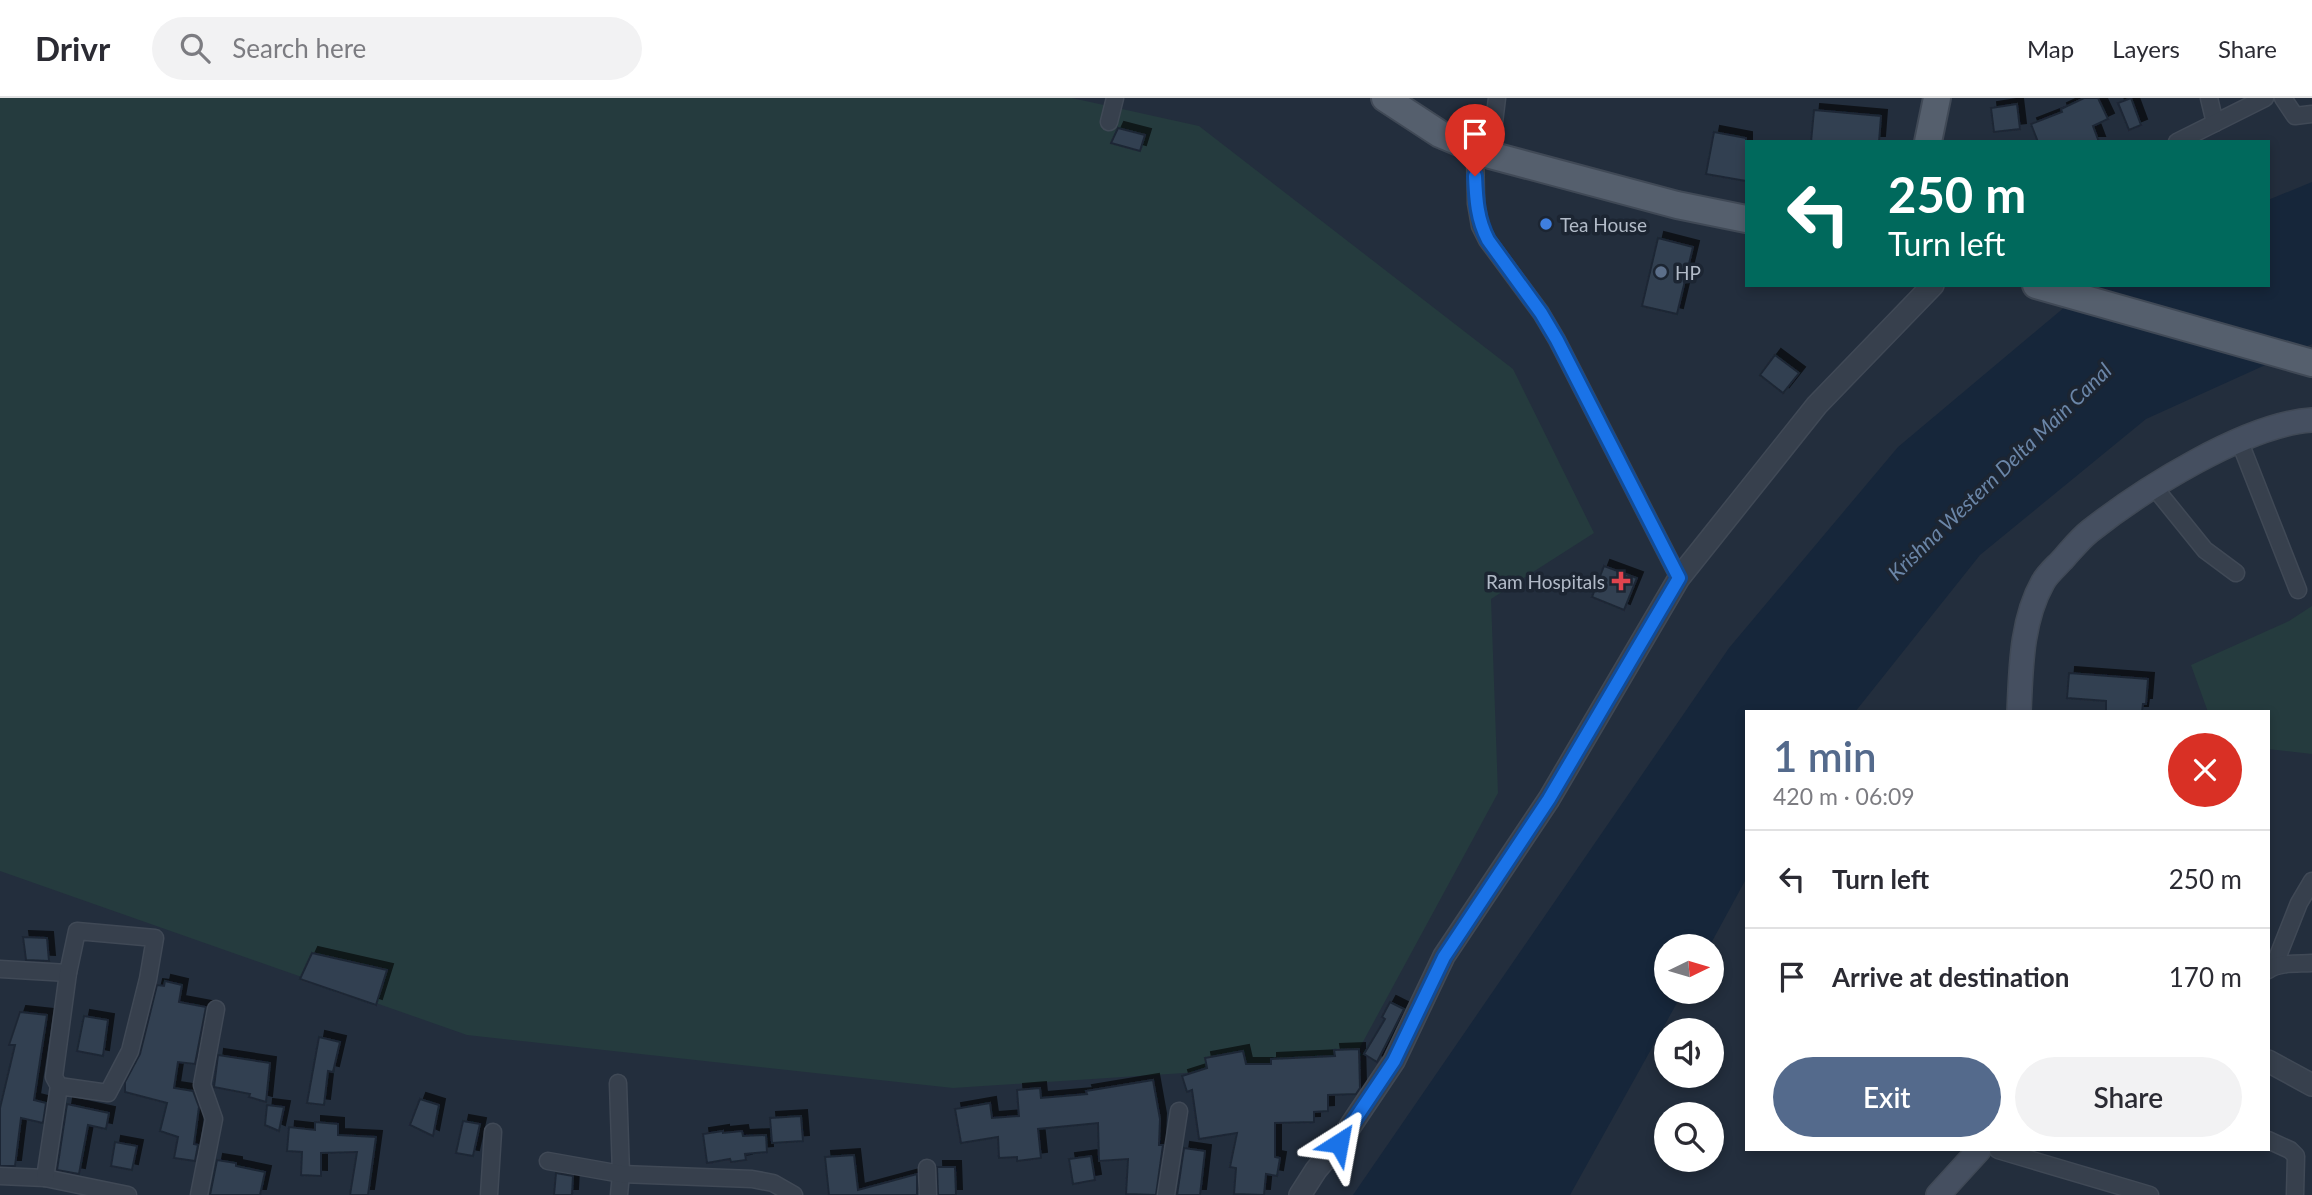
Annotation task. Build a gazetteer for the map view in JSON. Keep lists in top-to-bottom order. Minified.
{"water":["Krishna Western Delta Main Canal"],"places":{"other":["Tea House","HP"],"health":["Ram Hospitals"]},"north":"right","page":{"header":"Drivr","search":"Search here","nav":["Map","Layers","Share"],"turn":["250 m","Turn left"],"heading":["1 min","420 m · 06:09"],"list":[{"name":"Turn left","value":"250 m"},{"name":"Arrive at destination","value":"170 m"}],"buttons":["Exit","Share"]}}
